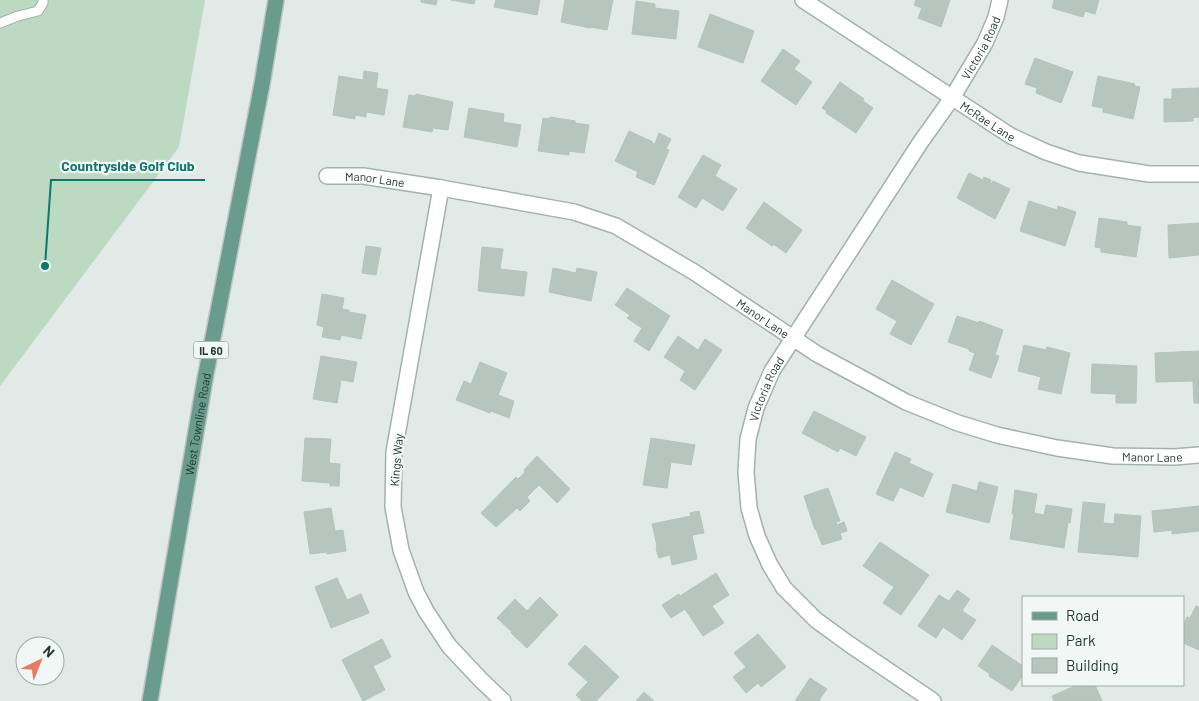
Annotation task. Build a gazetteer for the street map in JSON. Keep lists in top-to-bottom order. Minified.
{"streets":{"main road":["IL 60","West Townline Road"],"street":["Victoria Road","McRae Lane","Manor Lane","Kings Way"]},"crossings":[["Victoria Road","McRae Lane"],["Victoria Road","Manor Lane"],["Manor Lane","Kings Way"]],"places":["Countryside Golf Club"],"legend":["Road","Park","Building"],"north":"top right"}
